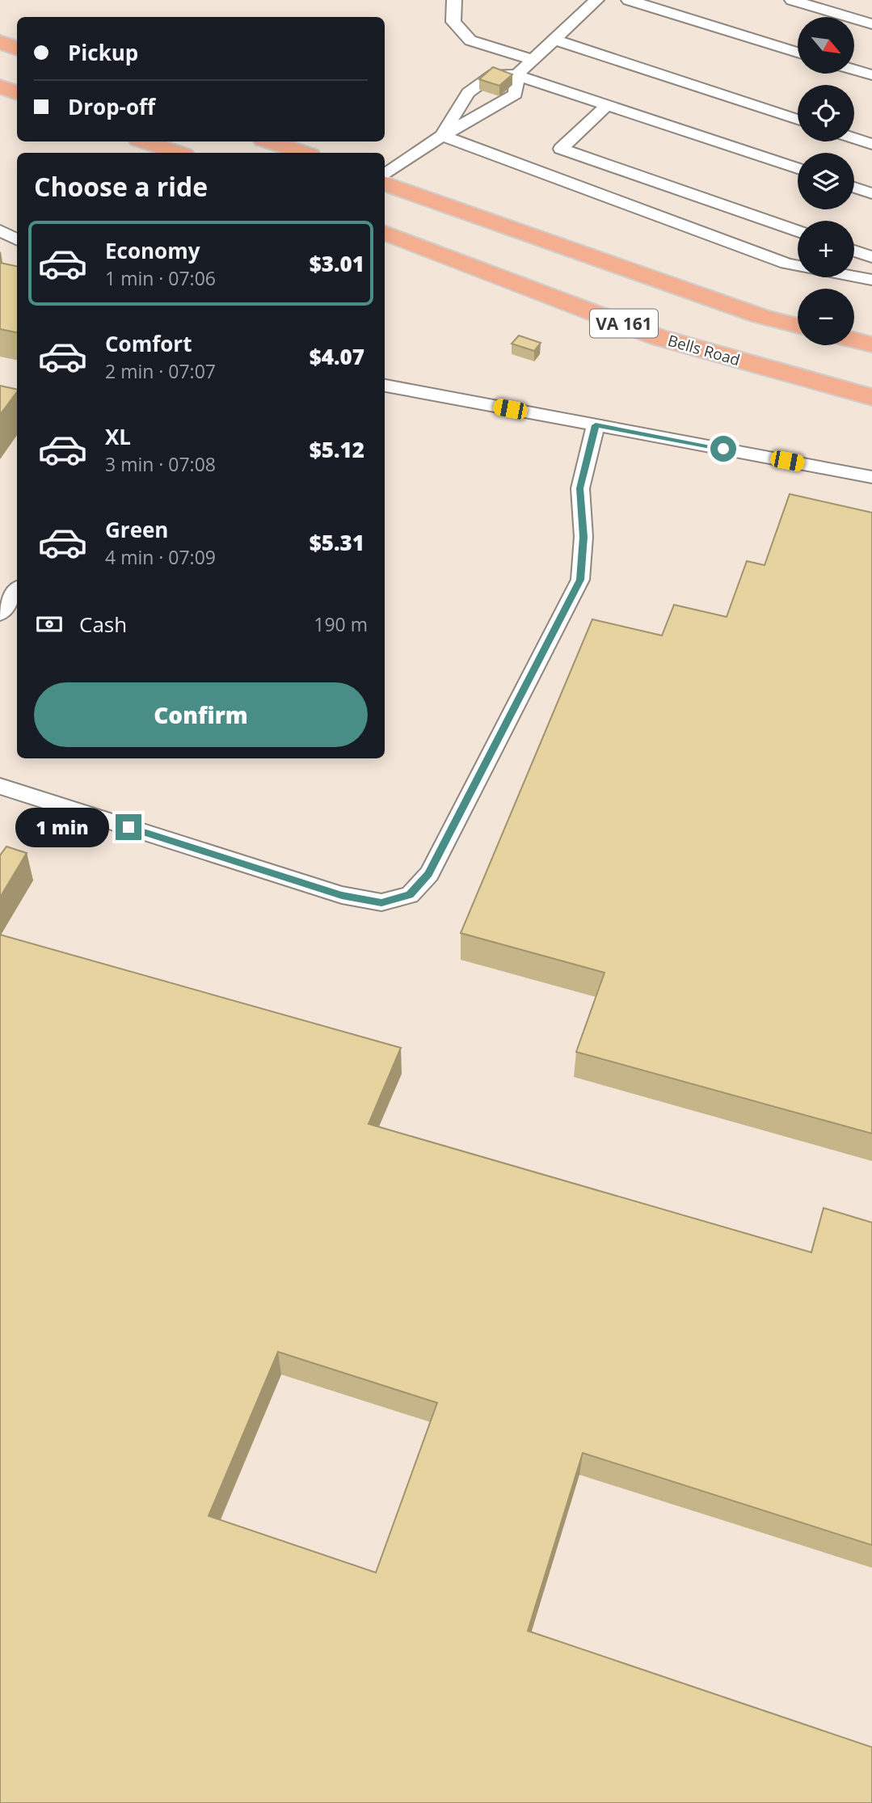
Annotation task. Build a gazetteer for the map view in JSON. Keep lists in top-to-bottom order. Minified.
{"streets":{"main road":["VA 161","Bells Road"]},"north":"bottom right","page":{"map_buttons":["+","−"],"banner":["Pickup","Drop-off"],"heading":"Choose a ride","list":[{"name":"Economy","note":"1 min · 07:06","value":"$3.01"},{"name":"Comfort","note":"2 min · 07:07","value":"$4.07"},{"name":"XL","note":"3 min · 07:08","value":"$5.12"},{"name":"Green","note":"4 min · 07:09","value":"$5.31"}],"pay":["Cash","190 m"],"buttons":"Confirm","bubble":"1 min"}}
